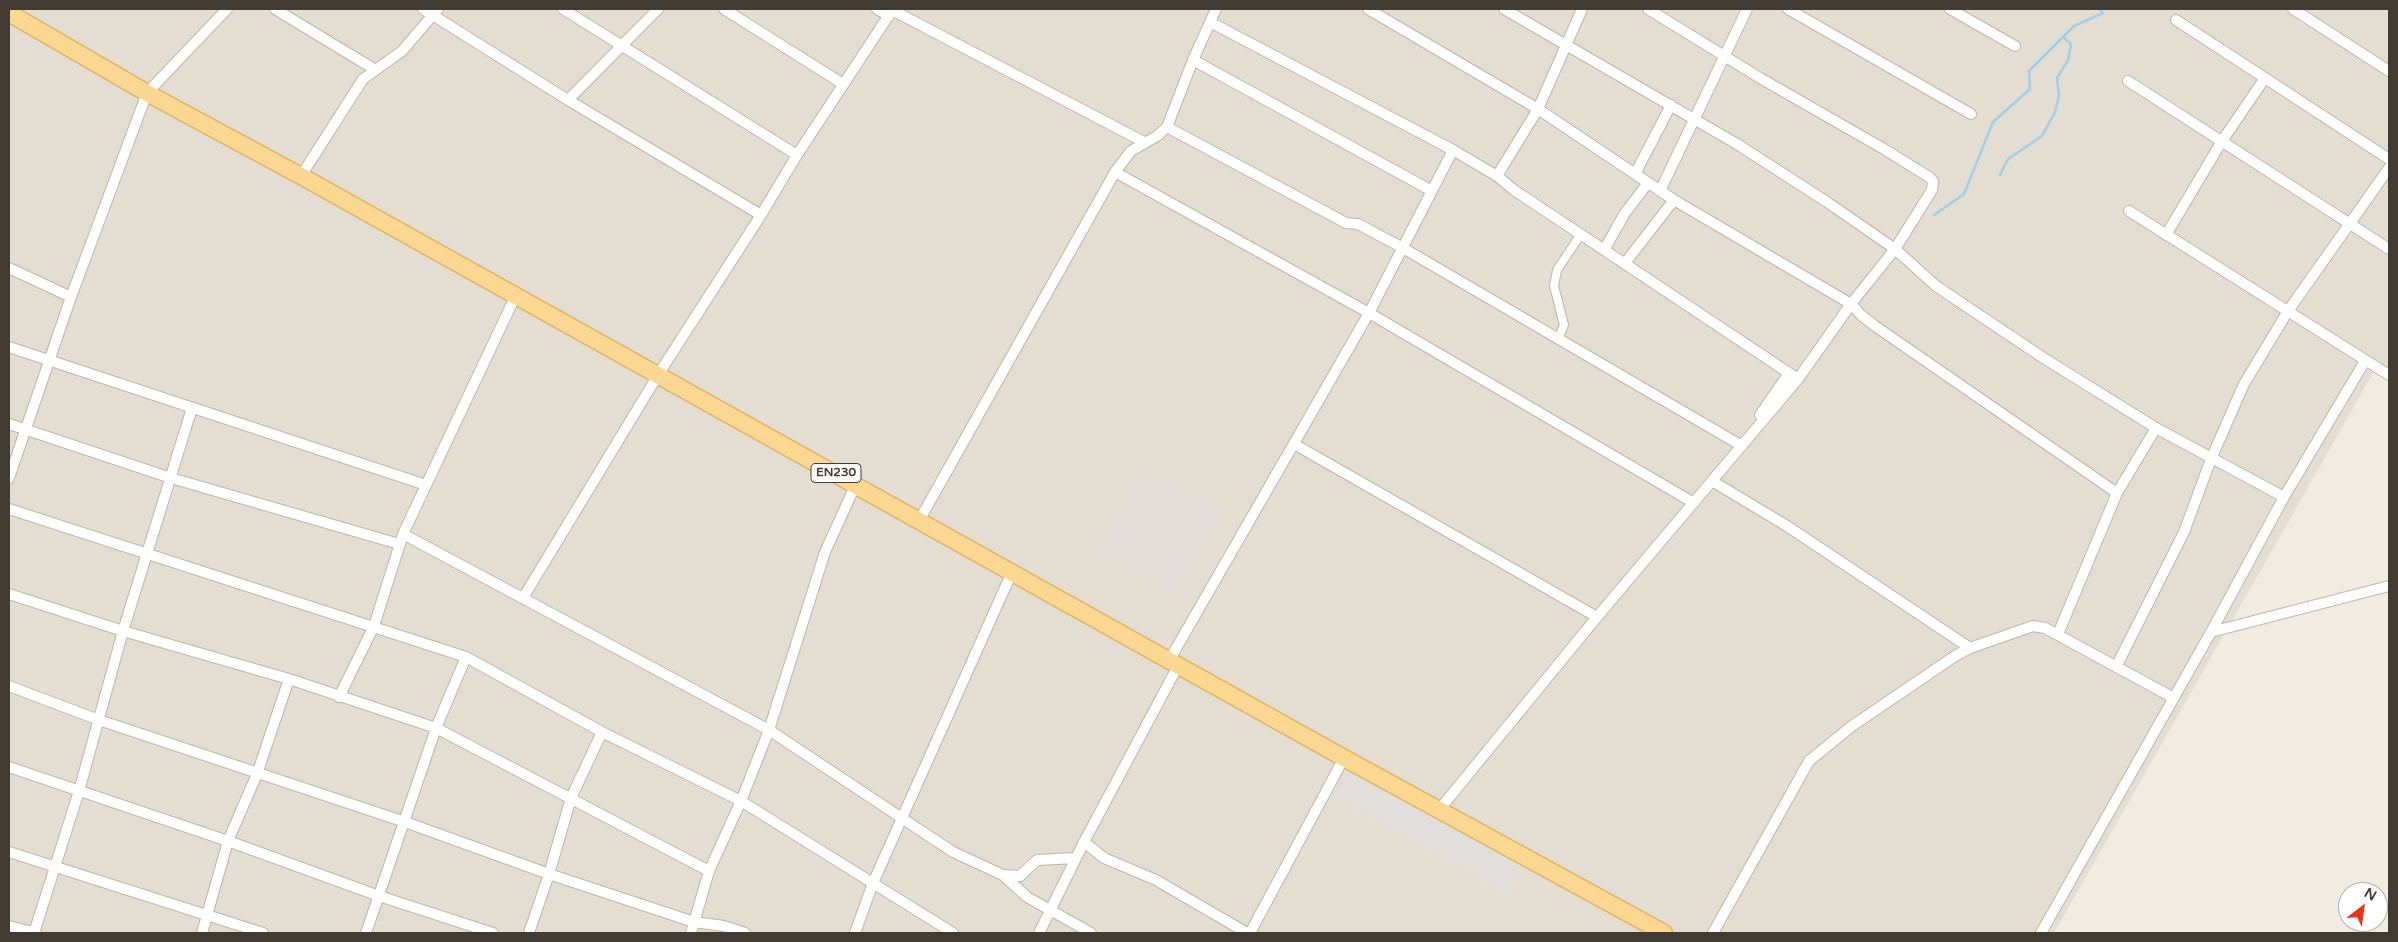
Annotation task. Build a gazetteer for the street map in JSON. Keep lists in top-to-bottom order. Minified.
{"streets":{"main road":["EN230"]},"north":"top right"}
